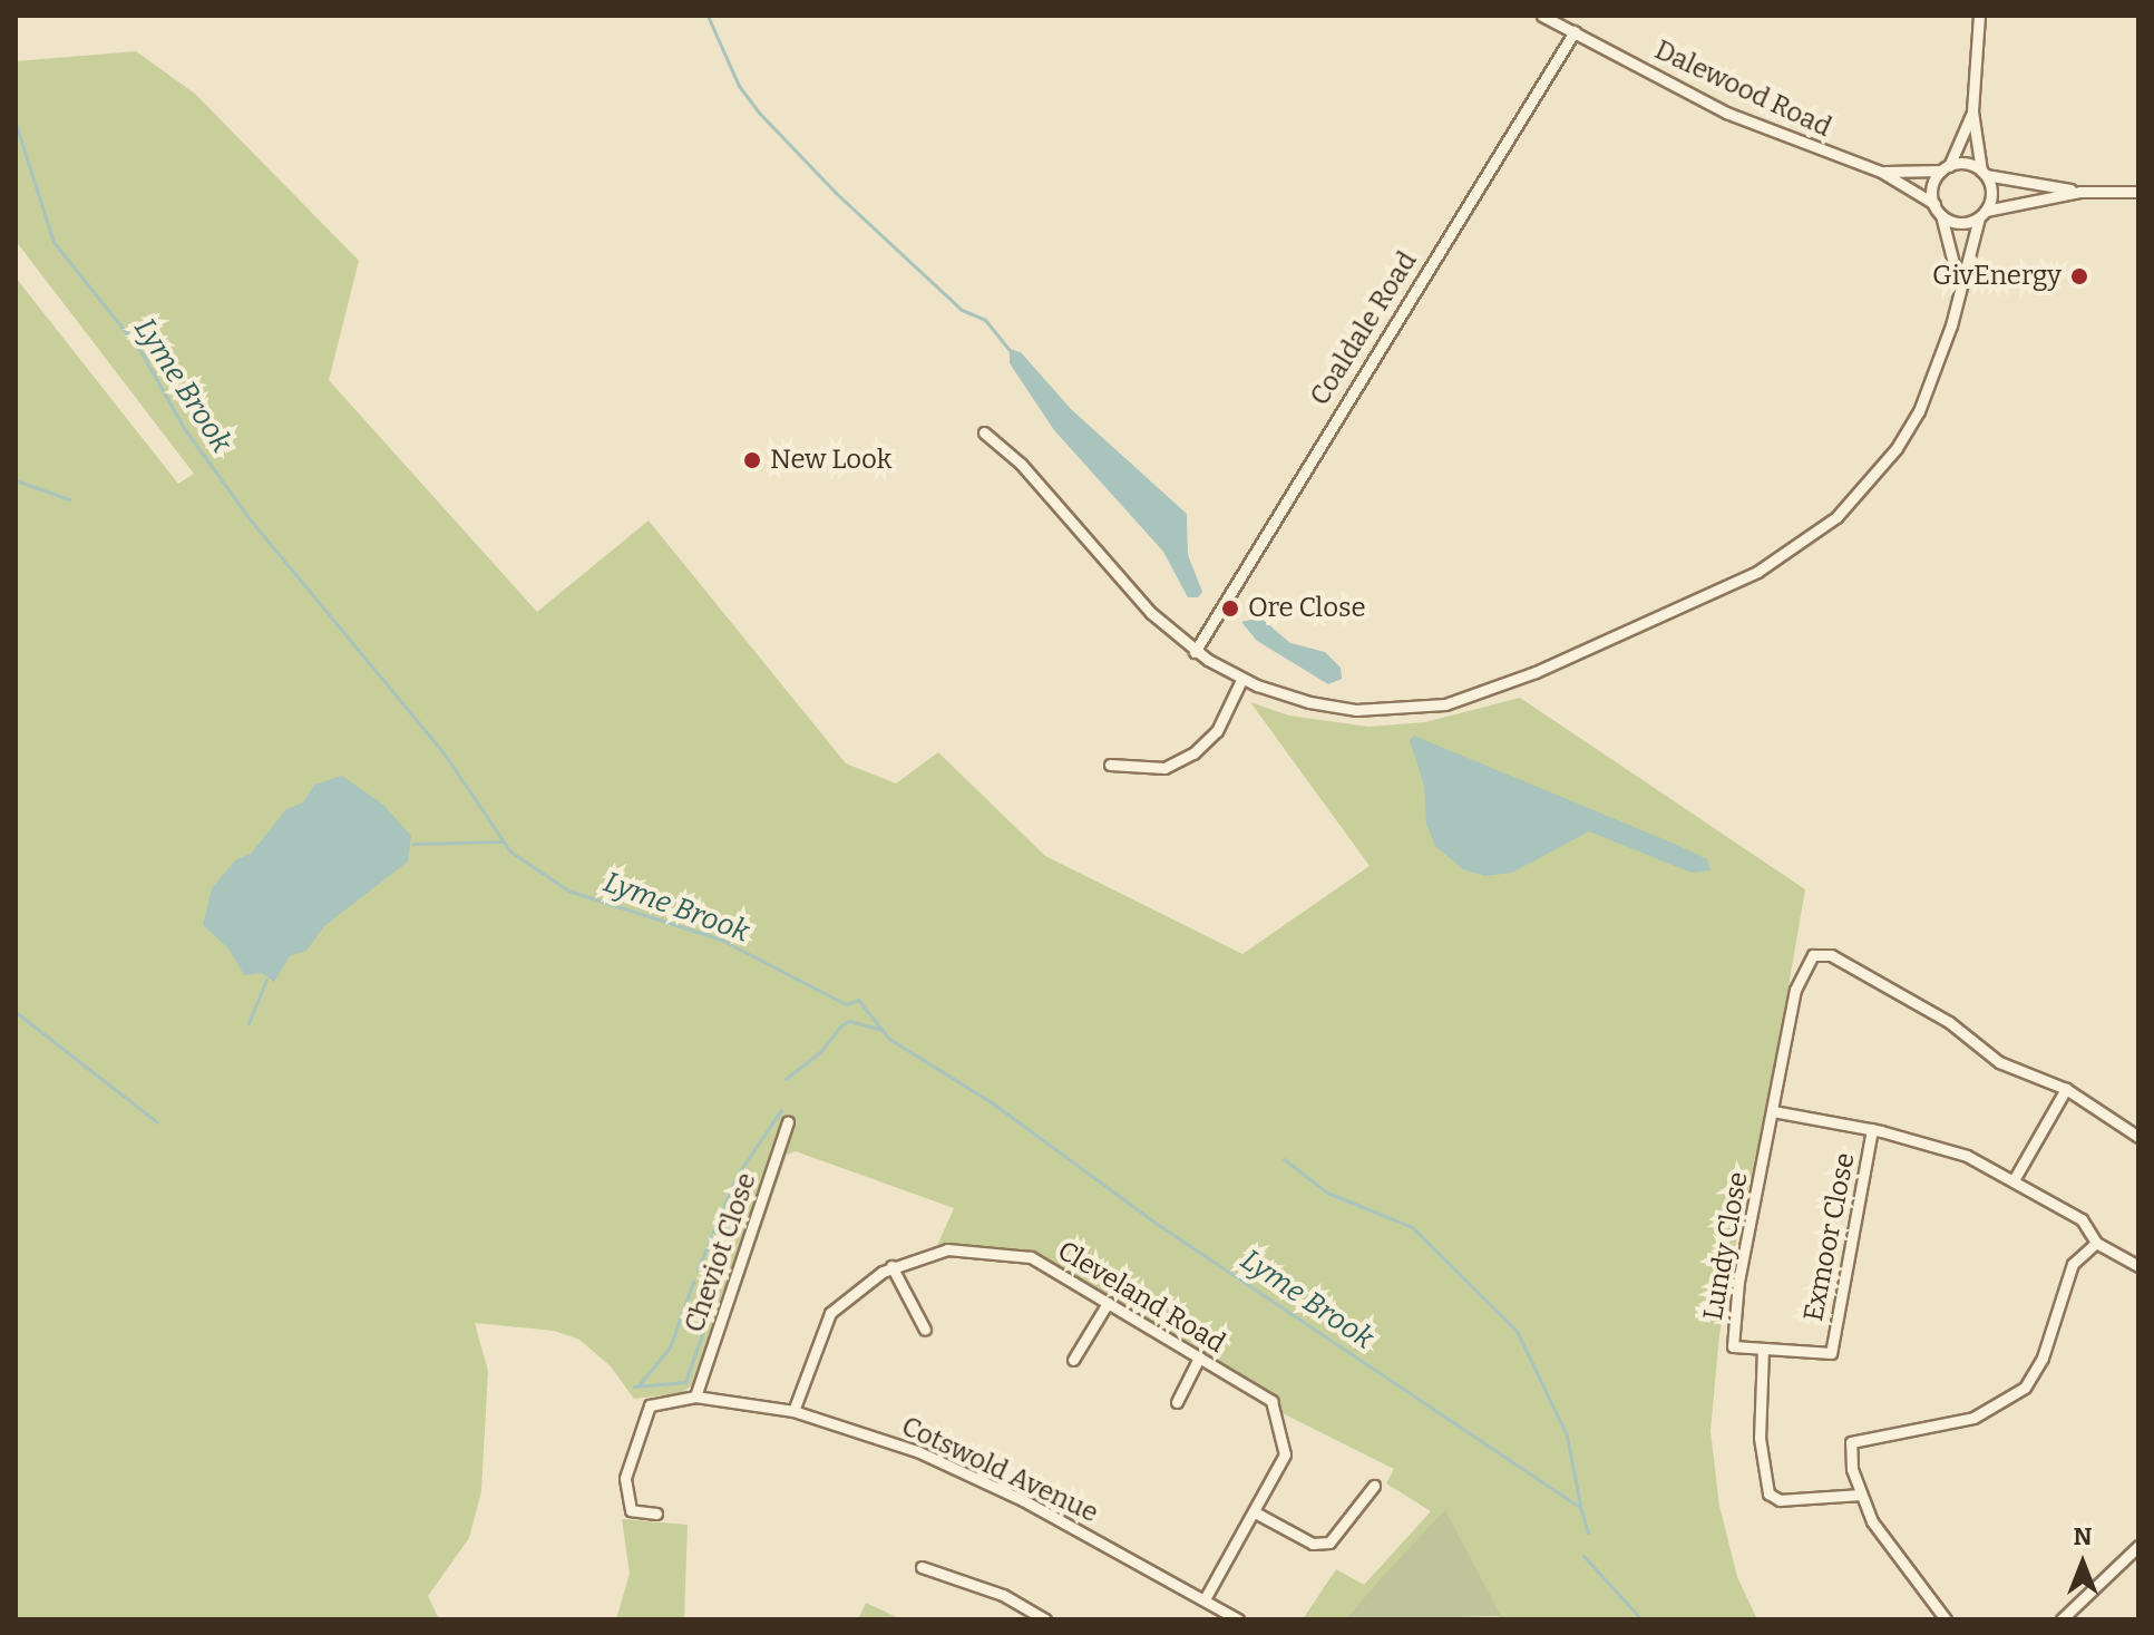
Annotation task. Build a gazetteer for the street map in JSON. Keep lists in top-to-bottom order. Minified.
{"streets":{"street":["Dalewood Road","Coaldale Road","Exmoor Close","Lundy Close","Cheviot Close","Cleveland Road","Cotswold Avenue"]},"crossings":[["Dalewood Road","Coaldale Road"],["Exmoor Close","Lundy Close"],["Cheviot Close","Cotswold Avenue"],["Cleveland Road","Cotswold Avenue"]],"water":["Lyme Brook"],"places":["GivEnergy","New Look","Ore Close"],"north":"top"}
